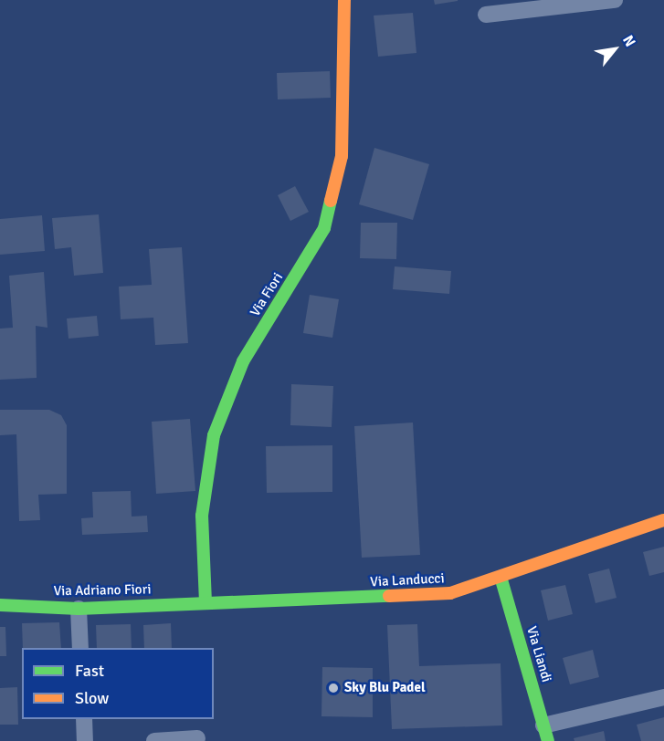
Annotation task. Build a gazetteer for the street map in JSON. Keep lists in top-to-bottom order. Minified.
{"streets":{"street":["Via Fiori","Via Landucci","Via Adriano Fiori","Via Liandi"]},"crossings":[["Via Fiori","Via Landucci"],["Via Fiori","Via Adriano Fiori"],["Via Landucci","Via Adriano Fiori"],["Via Landucci","Via Liandi"]],"places":["Sky Blu Padel"],"legend":["Fast","Slow"],"north":"top right"}
